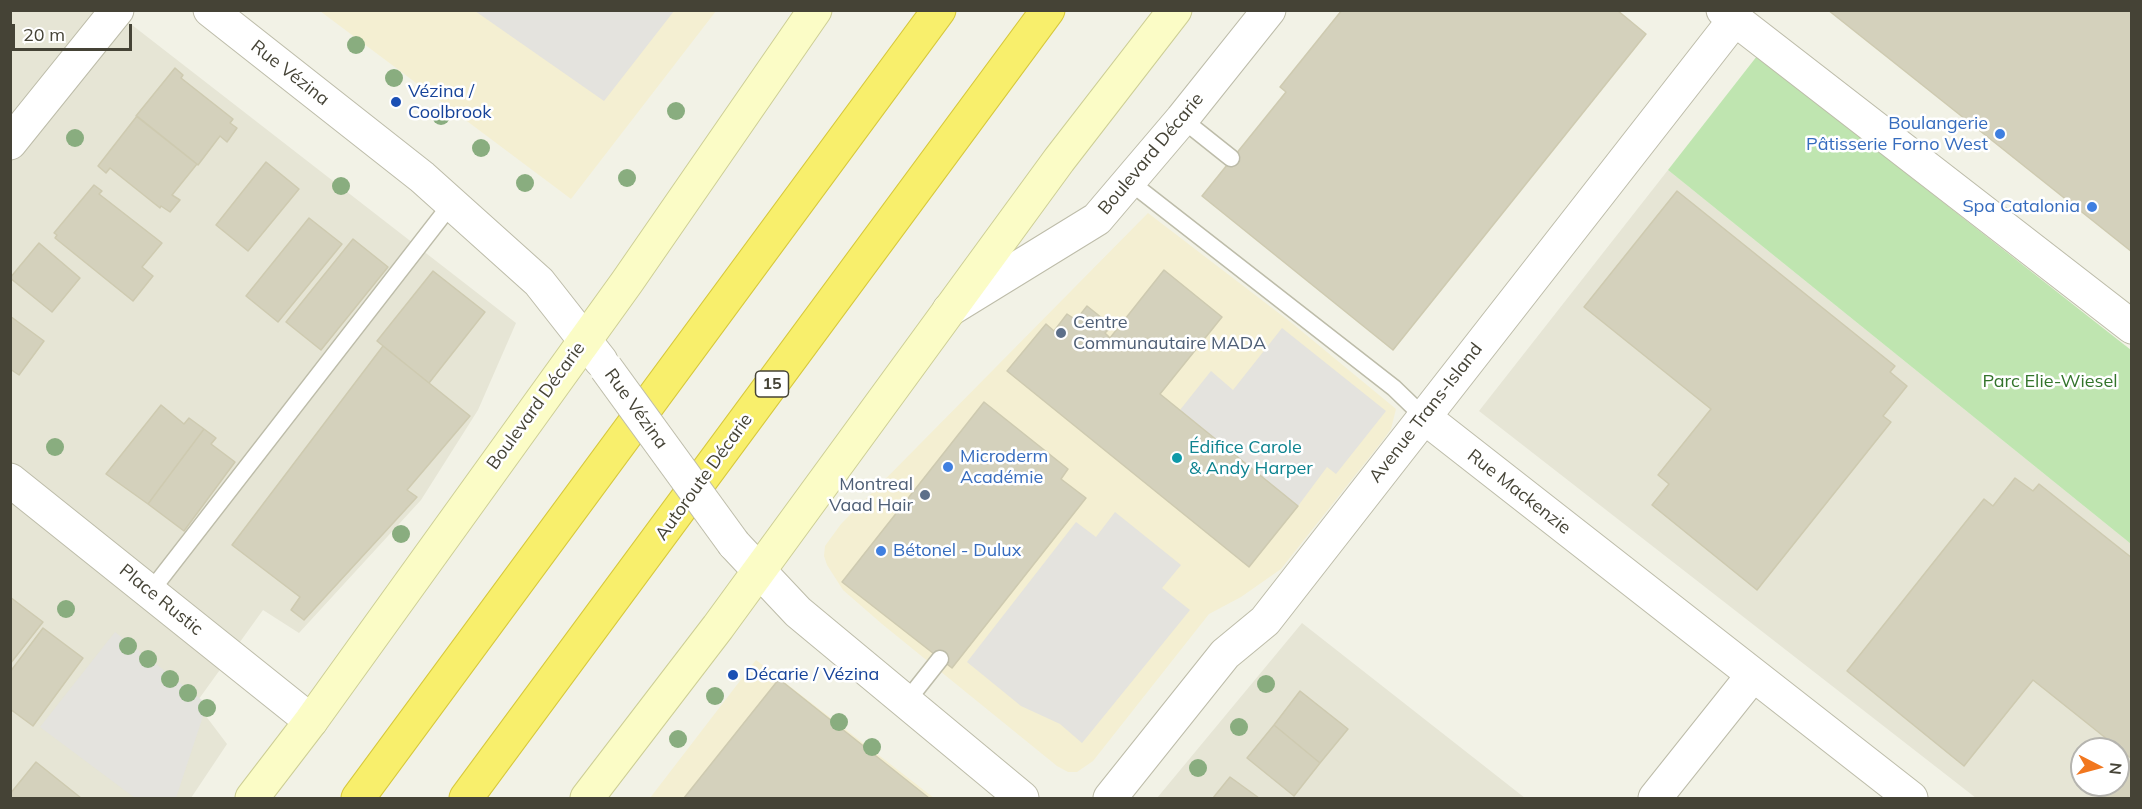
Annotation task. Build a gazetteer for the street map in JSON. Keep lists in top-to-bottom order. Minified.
{"streets":{"highway":["15","Autoroute Décarie"],"main road":["Boulevard Décarie"],"street":["Rue Vézina","Avenue Trans-Island","Rue Mackenzie","Place Rustic"]},"crossings":[["Rue Vézina","Boulevard Décarie"],["Boulevard Décarie","Rue Mackenzie"],["Boulevard Décarie","Place Rustic"],["Avenue Trans-Island","Rue Mackenzie"]],"parks":["Parc Elie-Wiesel"],"places":["Vézina / Coolbrook","Boulangerie Pâtisserie Forno West","Spa Catalonia","Centre Communautaire MADA","Édifice Carole & Andy Harper","Microderm Académie","Montreal Vaad Hair","Bétonel - Dulux","Décarie / Vézina"],"scale_bar":"20 m","north":"right"}
